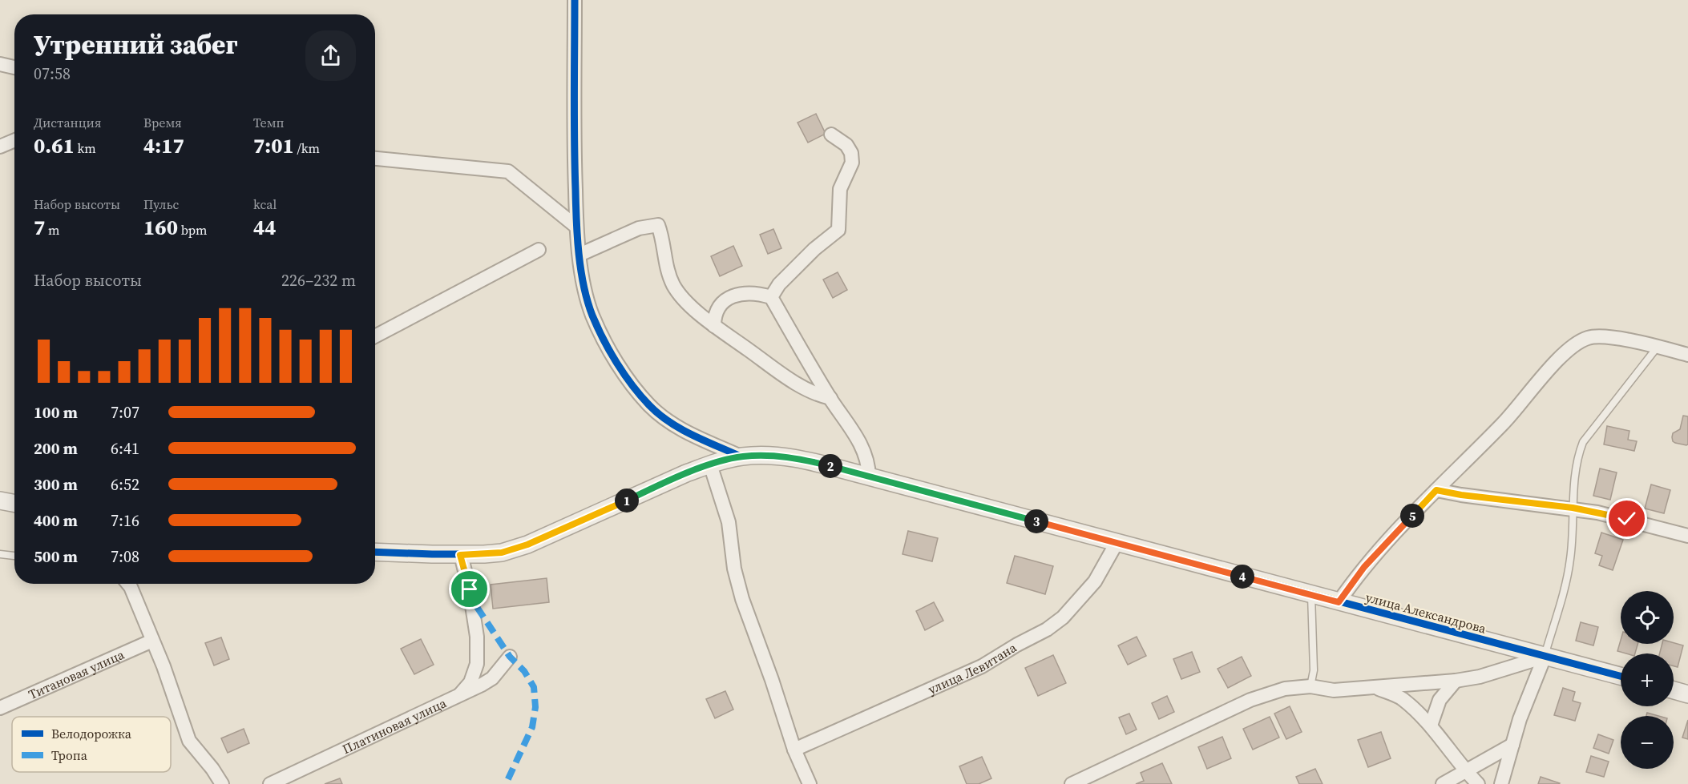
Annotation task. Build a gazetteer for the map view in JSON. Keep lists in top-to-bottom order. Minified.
{"streets":{"street":["улица Александрова","улица Левитана","Титановая улица","Платиновая улица"]},"crossings":[["улица Александрова","улица Левитана"]],"legend":["Велодорожка","Тропа"],"page":{"heading":["Утренний забег","07:58"],"stats":[["Дистанция","0.61 km"],["Время","4:17"],["Темп","7:01 /km"],["Набор высоты","7 m"],["Пульс","160 bpm"],["kcal","44"]],"chart":["Набор высоты","226–232 m"],"list":[{"name":"100 m","note":"7:07"},{"name":"200 m","note":"6:41"},{"name":"300 m","note":"6:52"},{"name":"400 m","note":"7:16"},{"name":"500 m","note":"7:08"}],"pins":["2","1","5","3","4"],"map_buttons":["+","−"]}}
